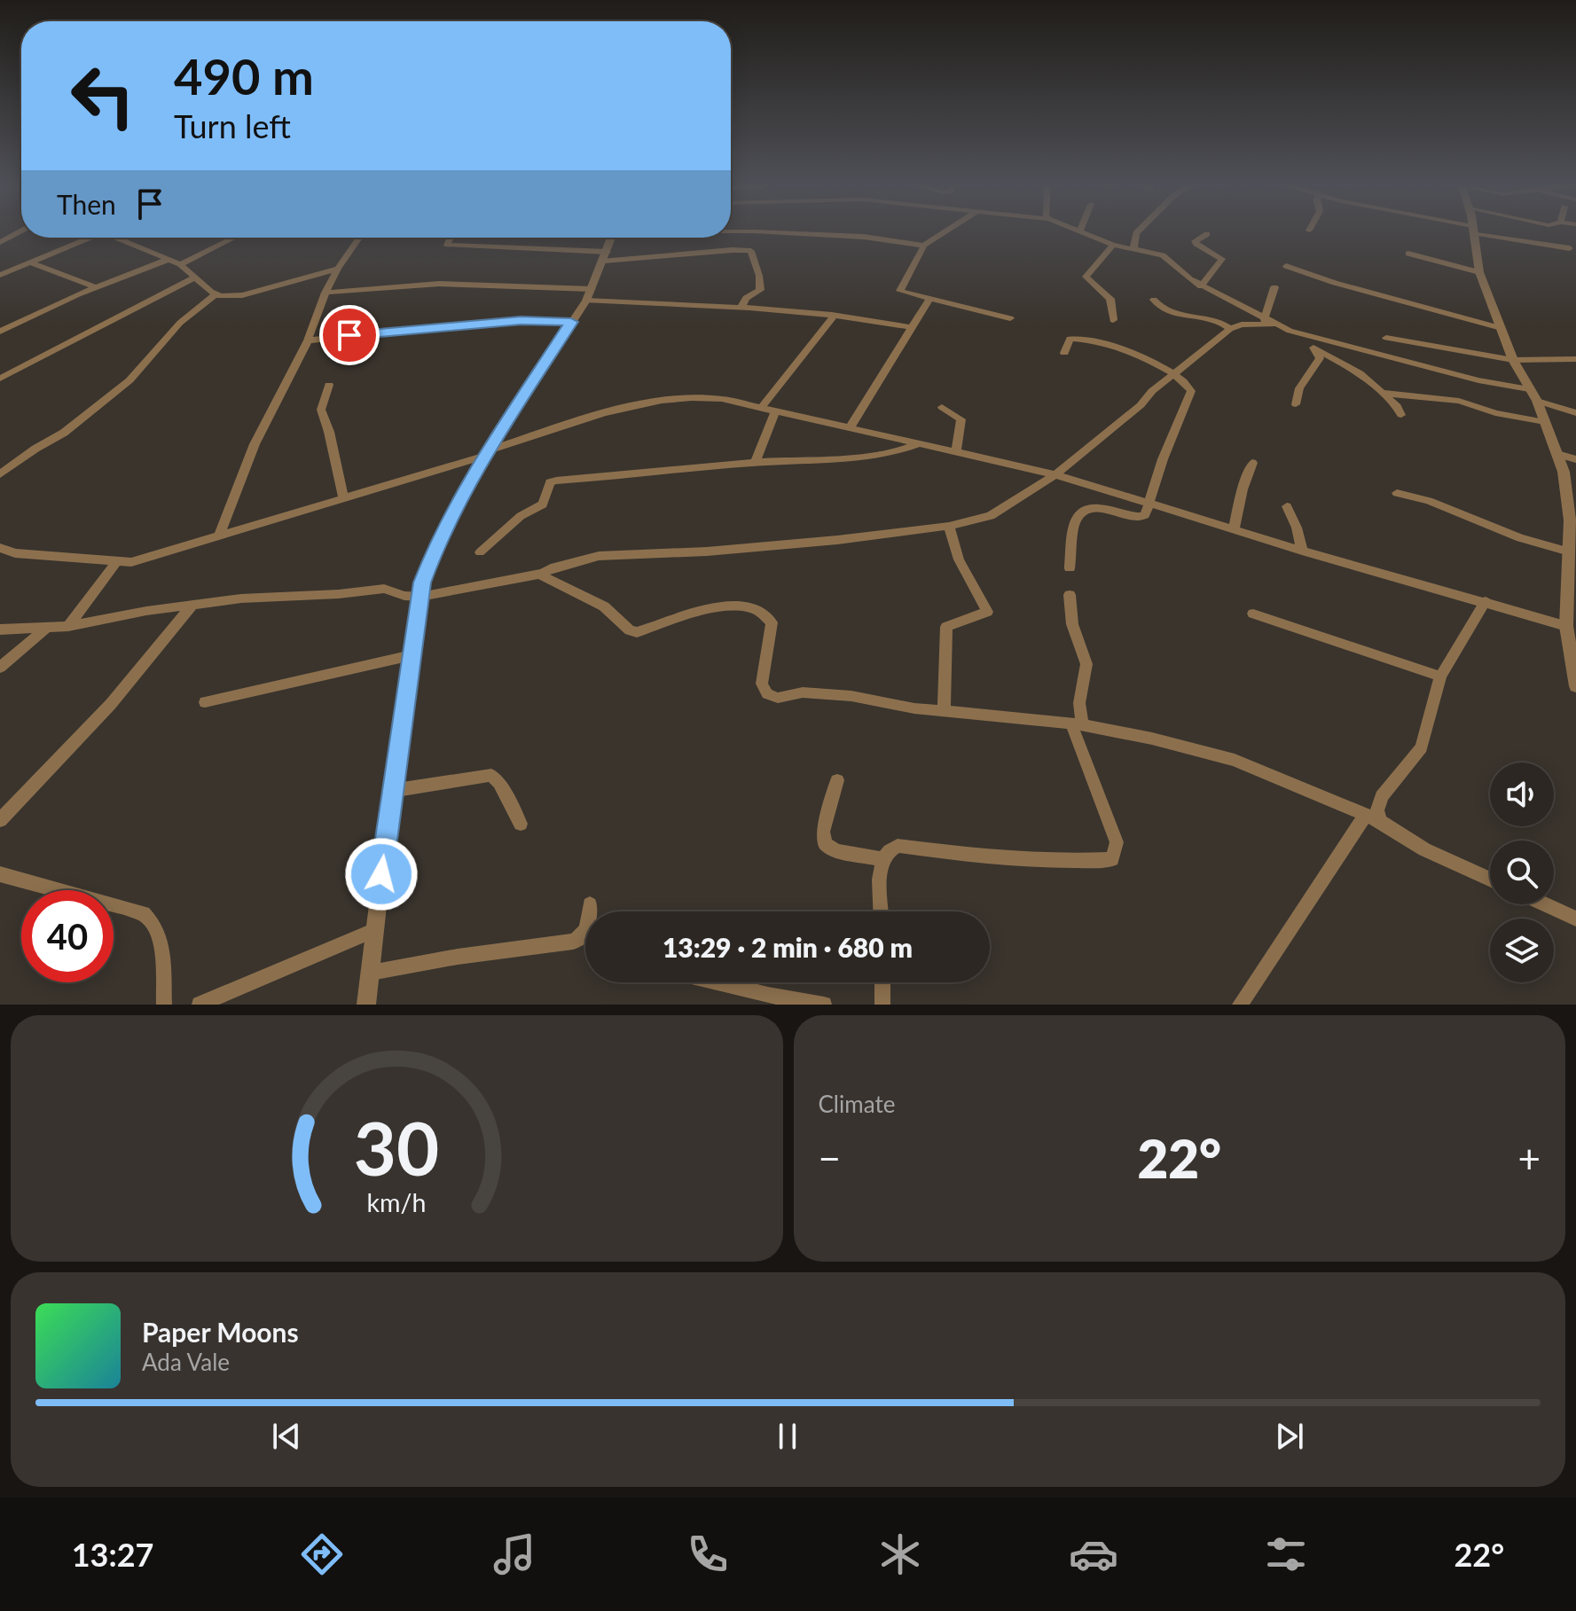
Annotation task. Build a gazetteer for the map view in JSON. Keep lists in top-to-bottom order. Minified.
{"page":{"turn":["490 m","Turn left"],"then":"Then","limit":"40","trip":"13:29 · 2 min · 680 m","tile":"Climate","heat":["−","22°","+"],"song":["Paper Moons","Ada Vale"],"tabs":["13:27","22°"],"gauge":["30","km/h"]}}
